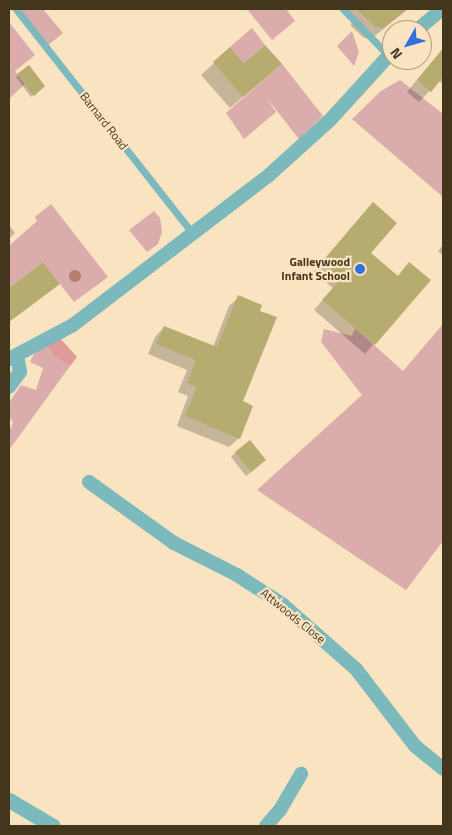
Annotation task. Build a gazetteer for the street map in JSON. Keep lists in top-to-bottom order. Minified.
{"streets":{"street":["Attwoods Close"],"lane":["Barnard Road"]},"places":["Galleywood Infant School"],"north":"bottom left"}
